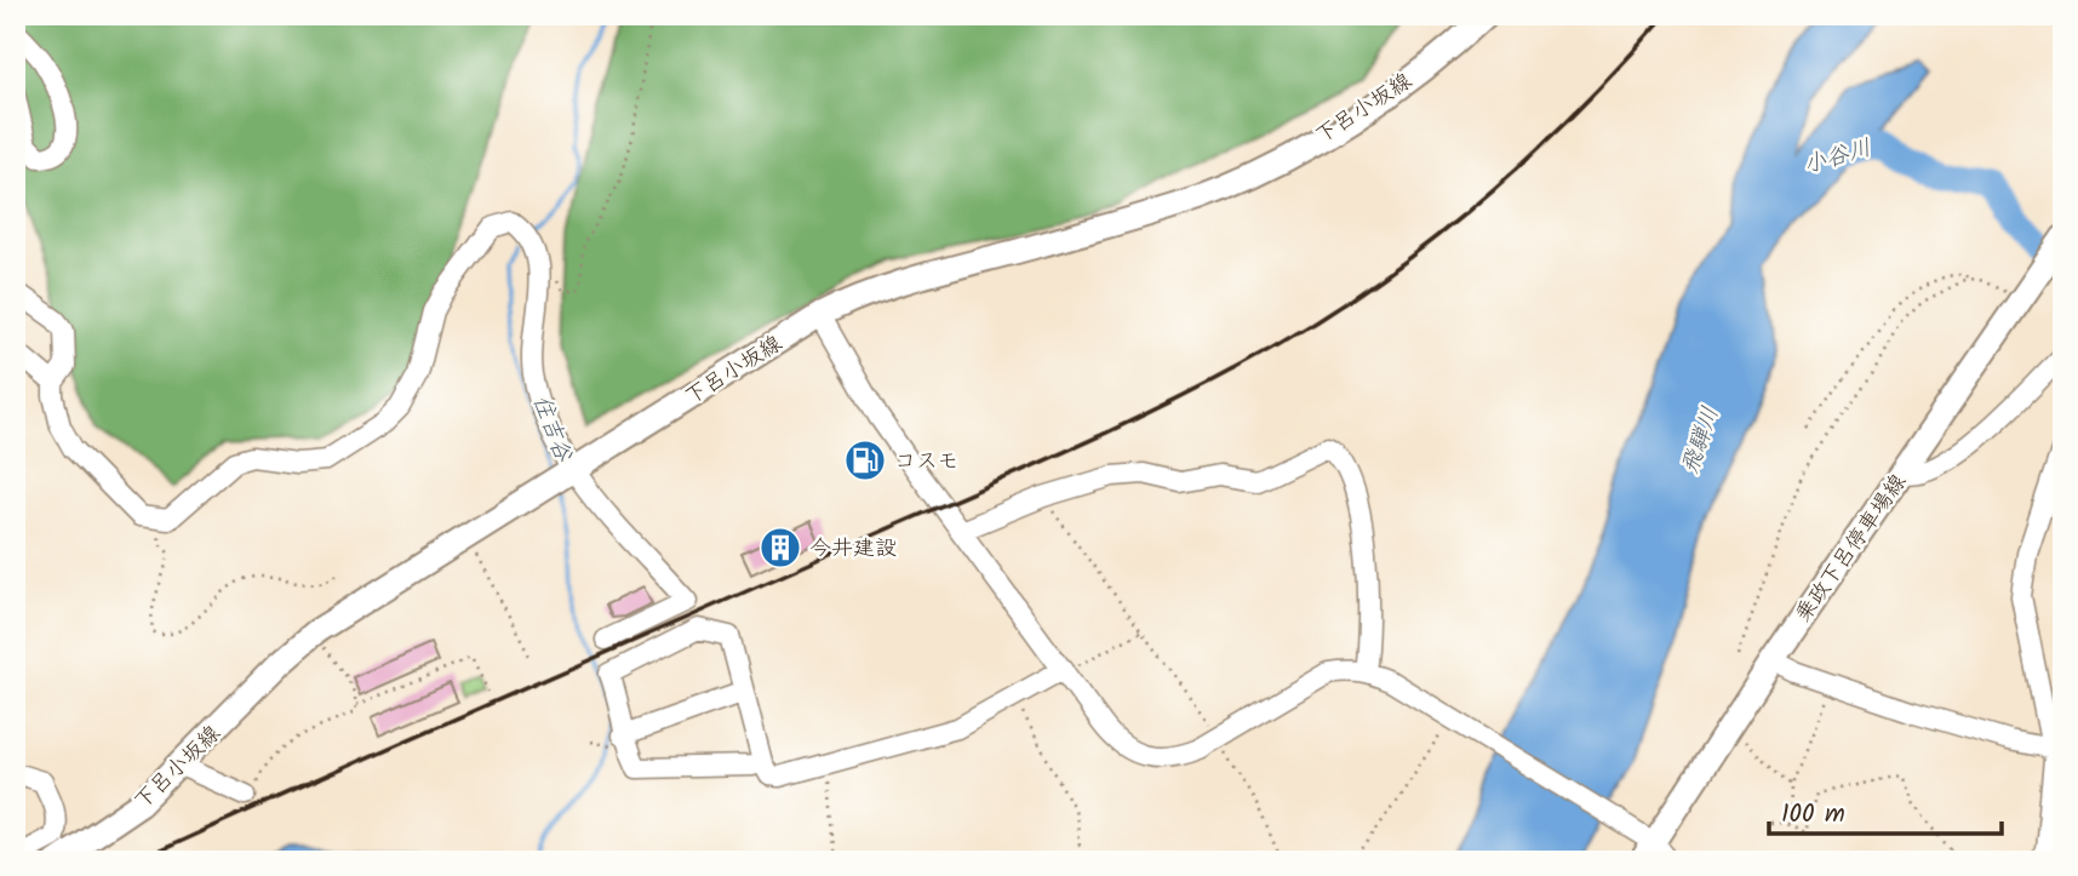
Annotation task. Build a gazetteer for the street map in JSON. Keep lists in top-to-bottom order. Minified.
{"streets":{"main road":["下呂小坂線","乗政下呂停車場線"]},"water":["小谷川","住吉谷","飛騨川"],"places":{"fuel station":["コスモ"],"building":["今井建設"]},"scale_bar":"100 m"}
